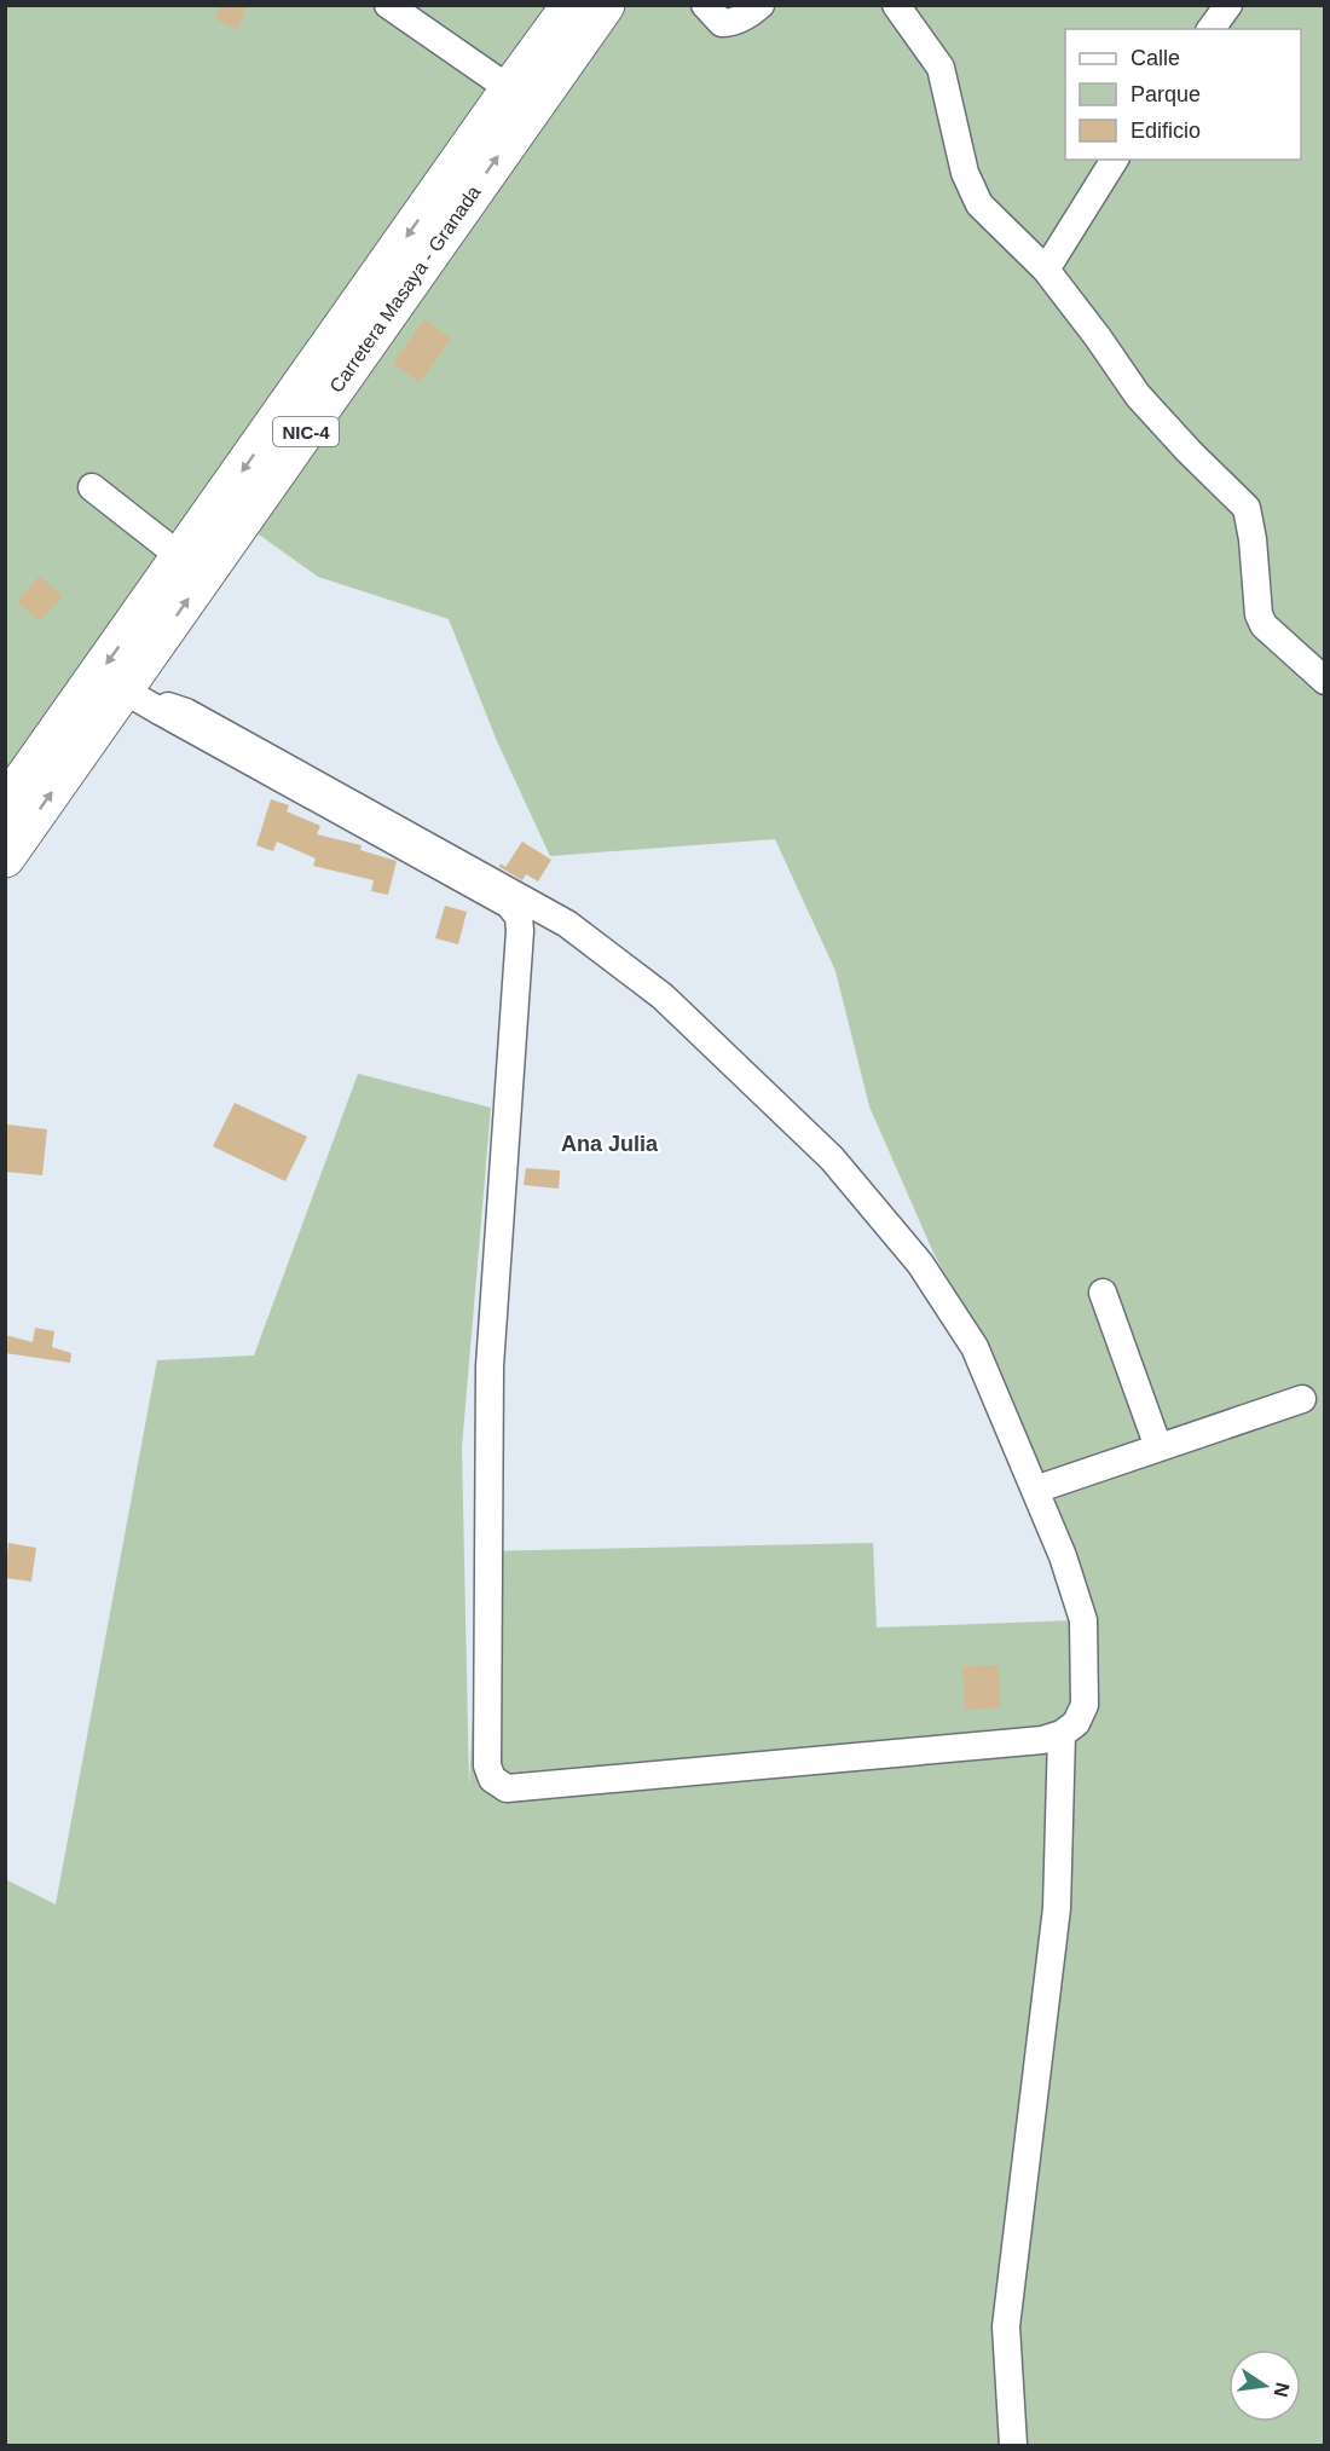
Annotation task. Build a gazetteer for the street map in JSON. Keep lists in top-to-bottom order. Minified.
{"streets":{"highway":["Carretera Masaya - Granada","NIC-4"]},"districts":["Ana Julia"],"legend":["Calle","Parque","Edificio"],"north":"right"}
